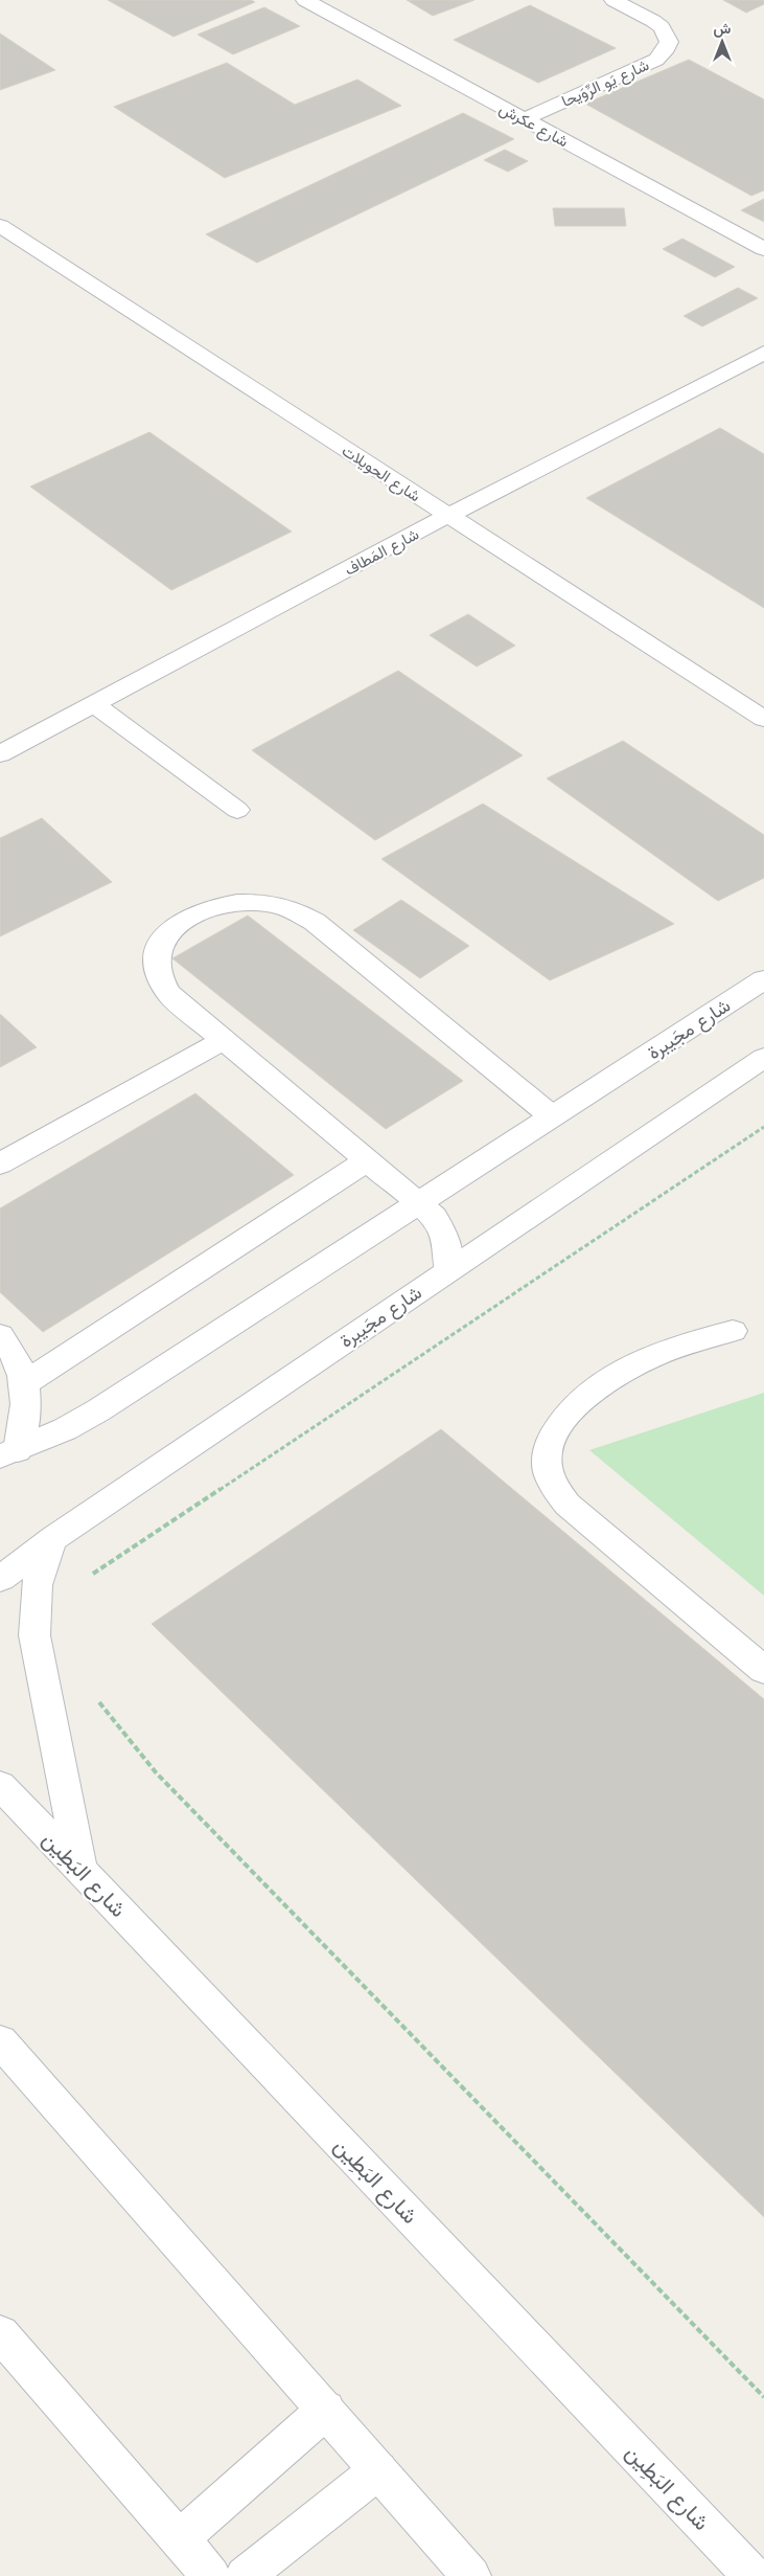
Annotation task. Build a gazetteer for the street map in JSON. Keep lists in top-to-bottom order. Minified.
{"streets":{"street":["شارع يَو الرِّوَيحا","شارع عكرش","شارع الحويلات","شارع المَطاف","شارع مجَيبرة","شارع البَطِين"]},"crossings":[["شارع يَو الرِّوَيحا","شارع عكرش"],["شارع الحويلات","شارع المَطاف"]],"north":"top"}
